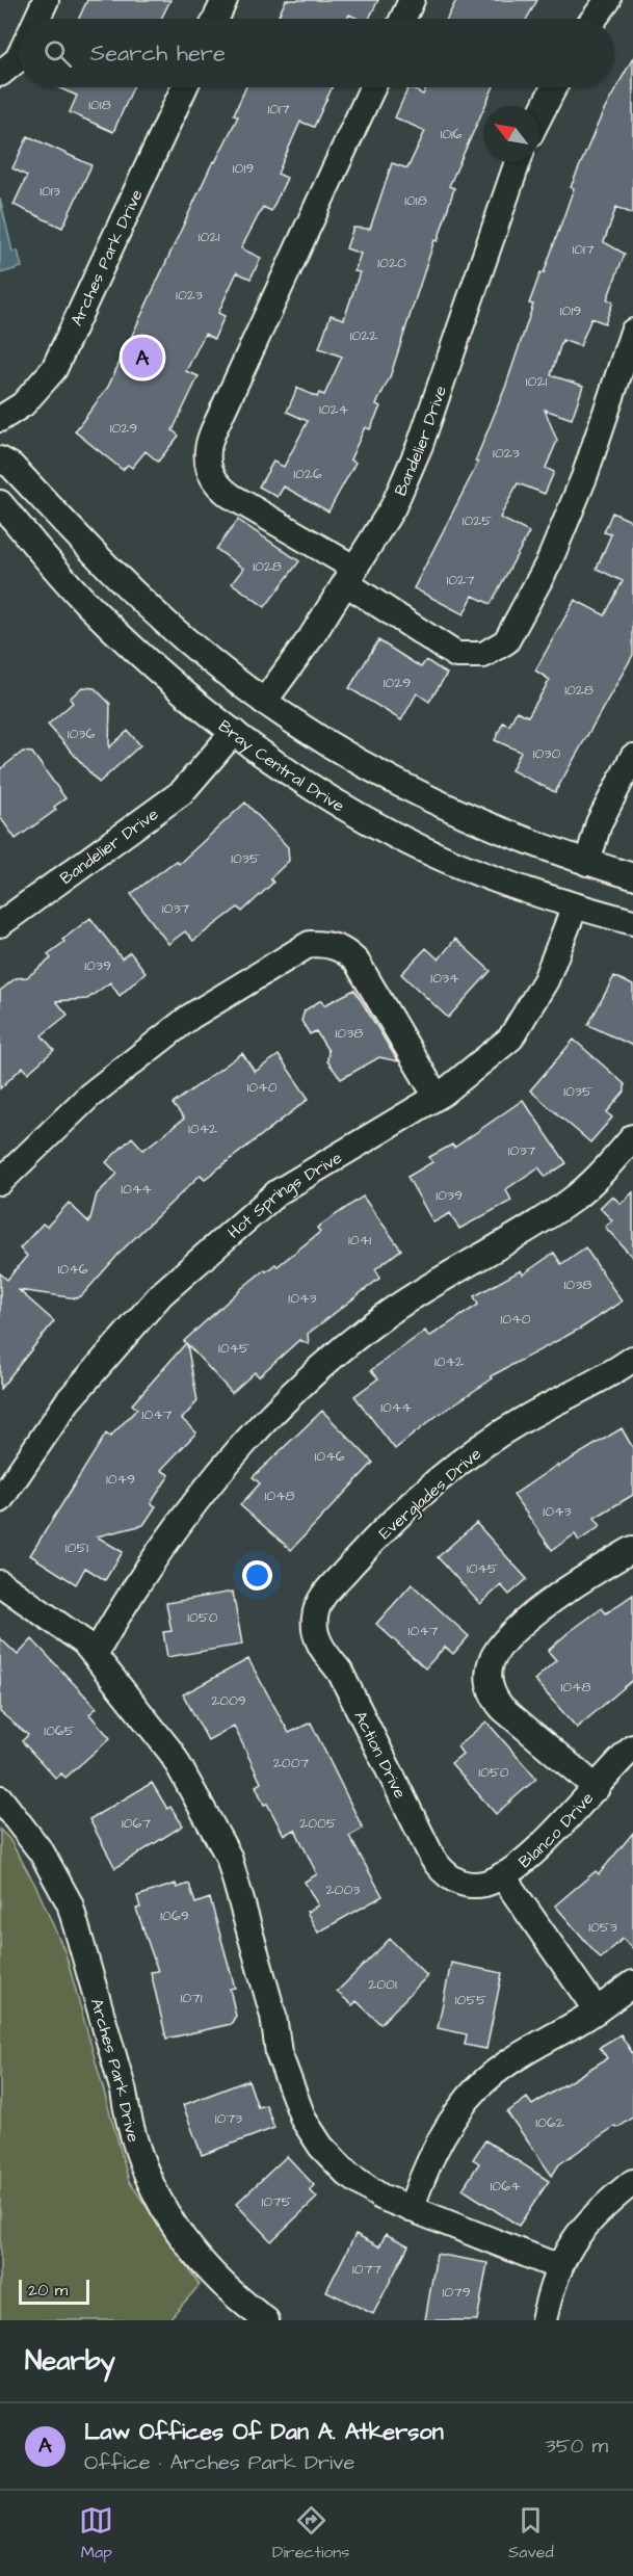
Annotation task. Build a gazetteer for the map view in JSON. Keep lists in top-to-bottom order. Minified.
{"streets":{"street":["Arches Park Drive","Bandelier Drive","Bray Central Drive","Hot Springs Drive","Everglades Drive","Action Drive","Blanco Drive"]},"crossings":[["Bandelier Drive","Bray Central Drive"],["Bray Central Drive","Hot Springs Drive"],["Everglades Drive","Action Drive"],["Action Drive","Blanco Drive"]],"house_numbers":["1018","1017","1016","1019","1013","1018","1021","1017","1020","1023","1019","1022","1021","1024","1029","1023","1026","1025","1028","1027","1029","1028","1036","1030","1035","1037","1039","1034","1038","1040","1035","1042","1037","1044","1039","1041","1046","1038","1043","1040","1045","1042","1044","1047","1046","1049","1048","1043","1051","1045","1050","1047","1048","2009","1065","2007","1050","1067","2005","2003","1069","1053","2001","1071","1055","1073","1062","1064","1075","1077","1079"],"scale_bar":"20 m","north":"top left","page":{"search":"Search here","pins":"A","scale":"20 m","heading":"Nearby","list":[{"mark":"A","name":"Law Offices Of Dan A. Atkerson","note":"Office · Arches Park Drive","value":"350 m"}],"nav":["Map","Directions","Saved"]}}
